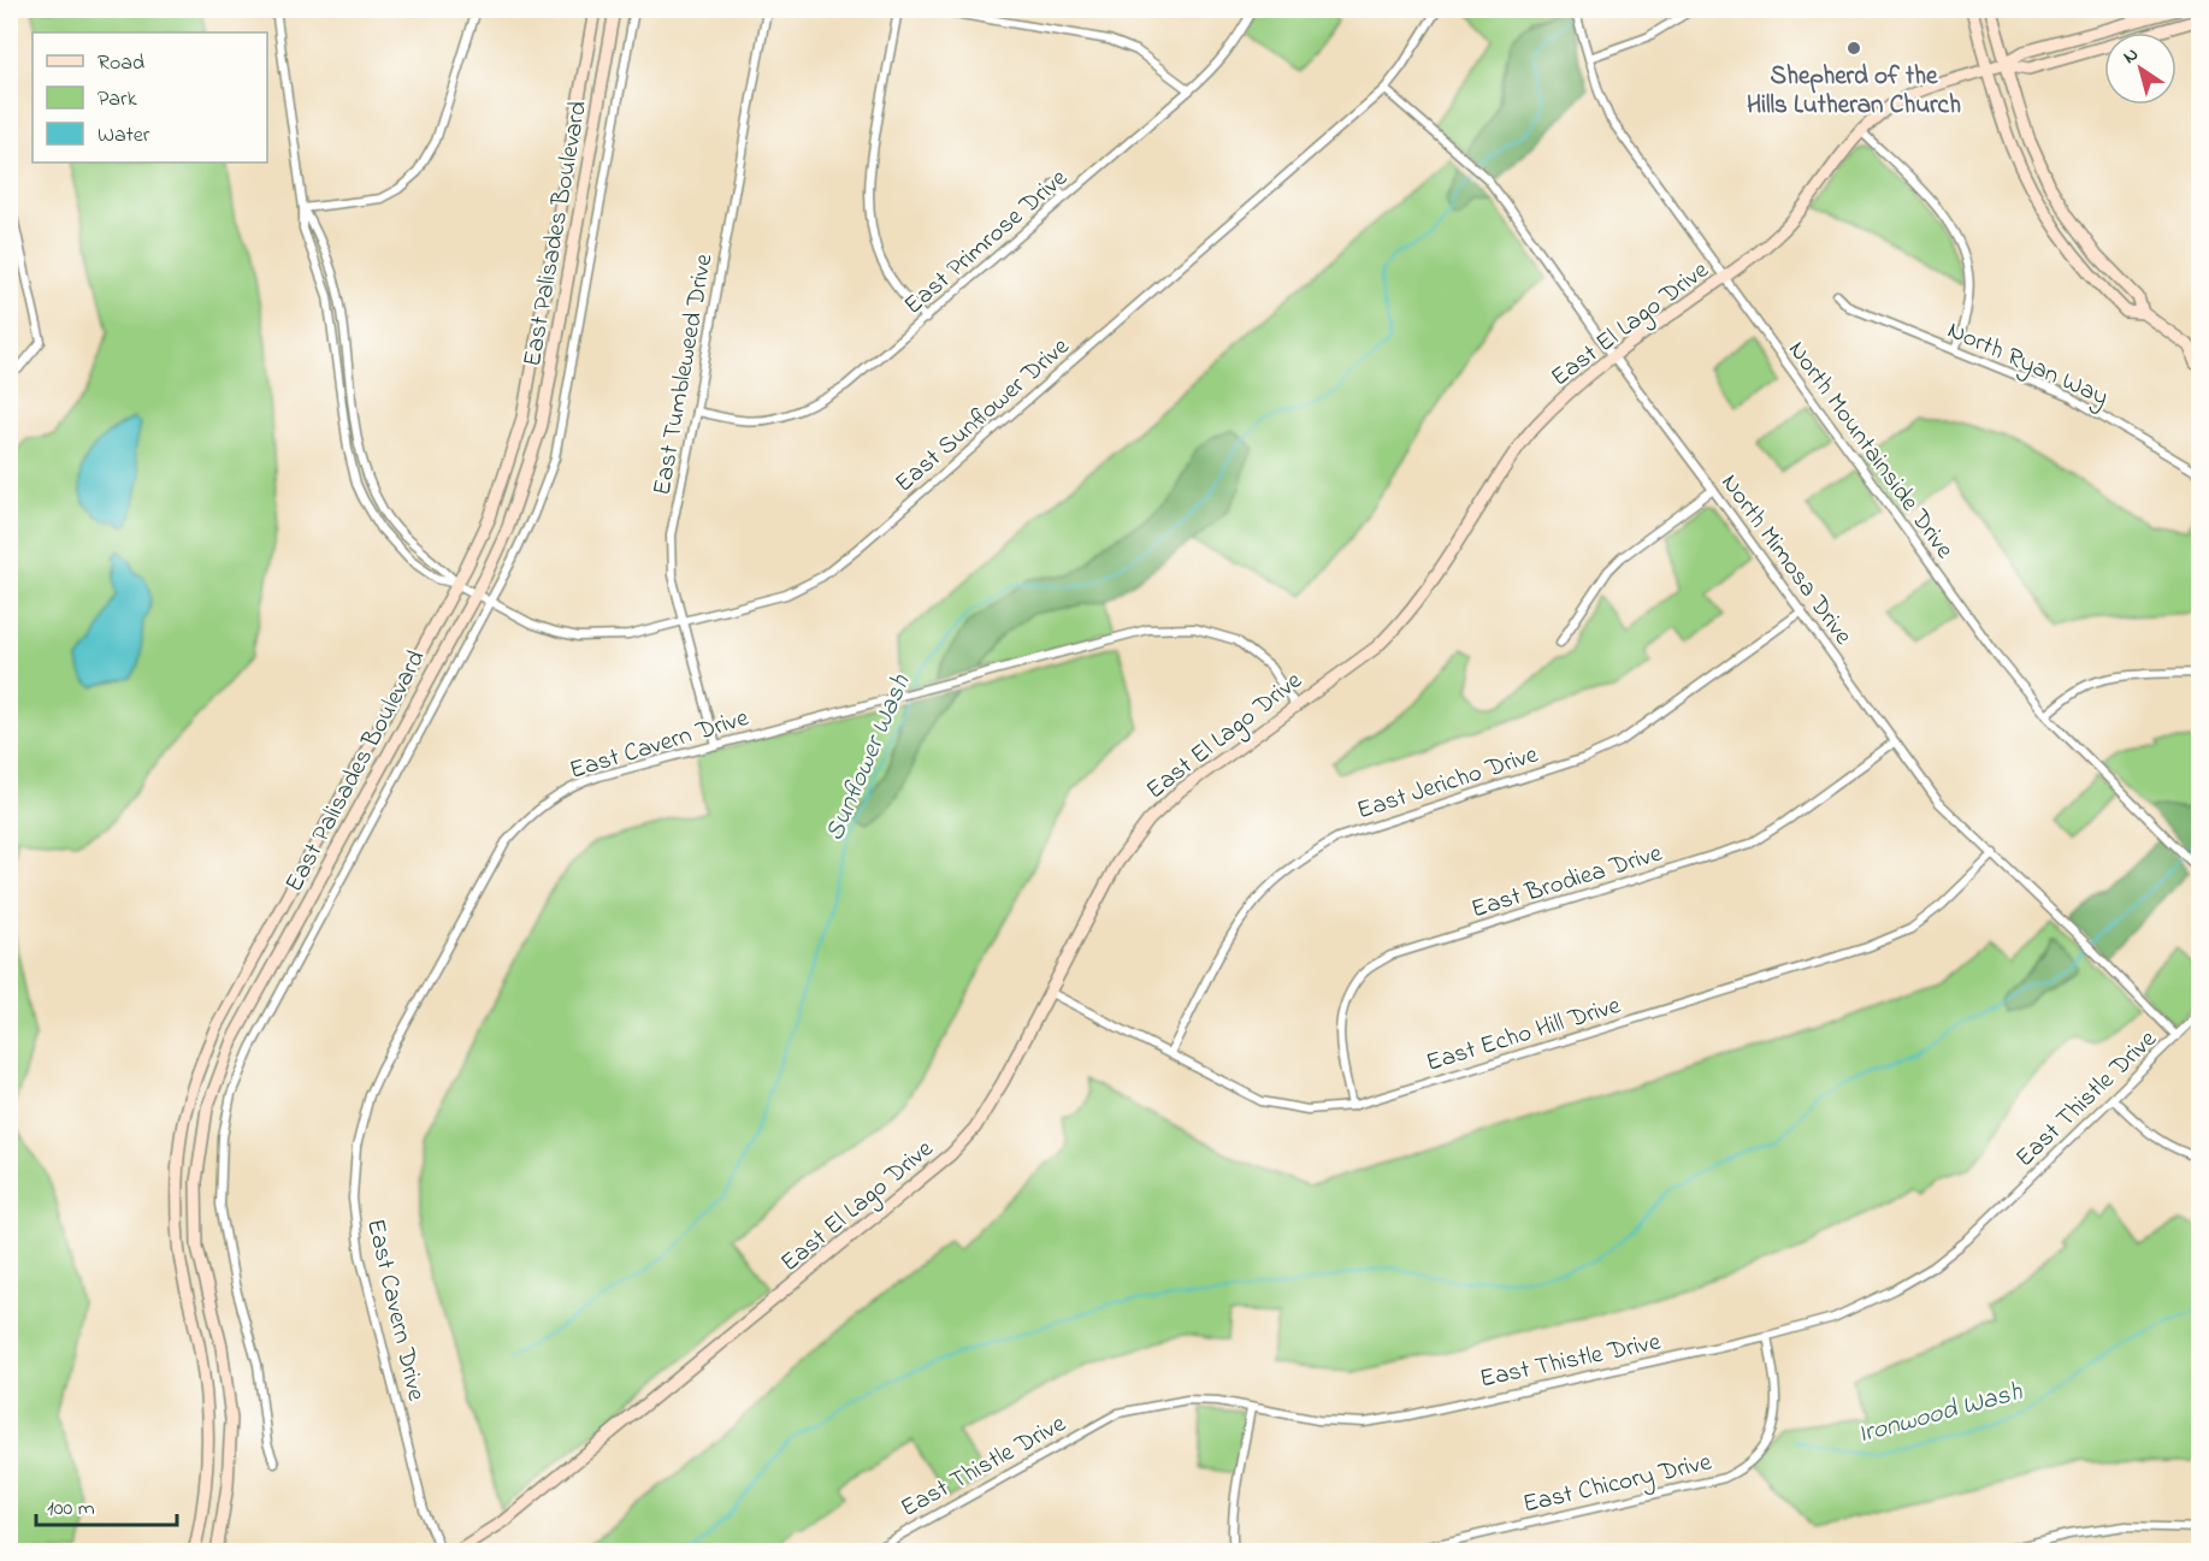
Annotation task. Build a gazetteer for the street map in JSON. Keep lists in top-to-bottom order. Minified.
{"streets":{"street":["East Palisades Boulevard","East Primrose Drive","East El Lago Drive","North Ryan Way","East Tumbleweed Drive","East Sunflower Drive","North Mountainside Drive","North Mimosa Drive","East Cavern Drive","East Jericho Drive","East Brodiea Drive","East Echo Hill Drive","East Thistle Drive","East Chicory Drive"]},"crossings":[["East Palisades Boulevard","East Sunflower Drive"],["East Primrose Drive","East Tumbleweed Drive"],["East El Lago Drive","North Mountainside Drive"],["East El Lago Drive","North Mimosa Drive"],["East El Lago Drive","East Cavern Drive"],["East El Lago Drive","East Echo Hill Drive"],["East Tumbleweed Drive","East Sunflower Drive"],["East Tumbleweed Drive","East Cavern Drive"],["East Sunflower Drive","North Mimosa Drive"],["North Mimosa Drive","East Jericho Drive"],["North Mimosa Drive","East Brodiea Drive"],["North Mimosa Drive","East Echo Hill Drive"],["North Mimosa Drive","East Thistle Drive"],["East Jericho Drive","East Echo Hill Drive"],["East Brodiea Drive","East Echo Hill Drive"],["East Thistle Drive","East Chicory Drive"]],"water":["Sunflower Wash","Ironwood Wash"],"places":["Shepherd of the Hills Lutheran Church"],"legend":["Road","Park","Water"],"scale_bar":"100 m","north":"top left"}
